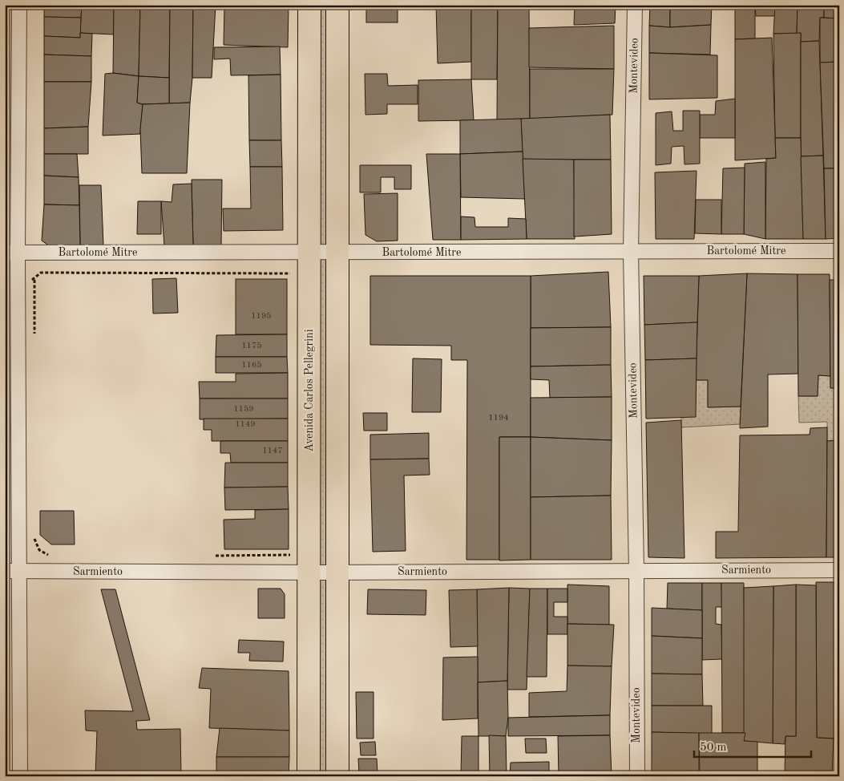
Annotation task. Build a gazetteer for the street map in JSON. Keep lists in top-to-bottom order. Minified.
{"streets":{"main road":["Avenida Carlos Pellegrini"],"street":["Montevideo","Bartolomé Mitre","Sarmiento"]},"crossings":[["Montevideo","Bartolomé Mitre"],["Montevideo","Sarmiento"],["Bartolomé Mitre","Avenida Carlos Pellegrini"],["Avenida Carlos Pellegrini","Sarmiento"]],"house_numbers":["1195","1175","1165","1159","1194","1149","1147"],"scale_bar":"50 m"}
